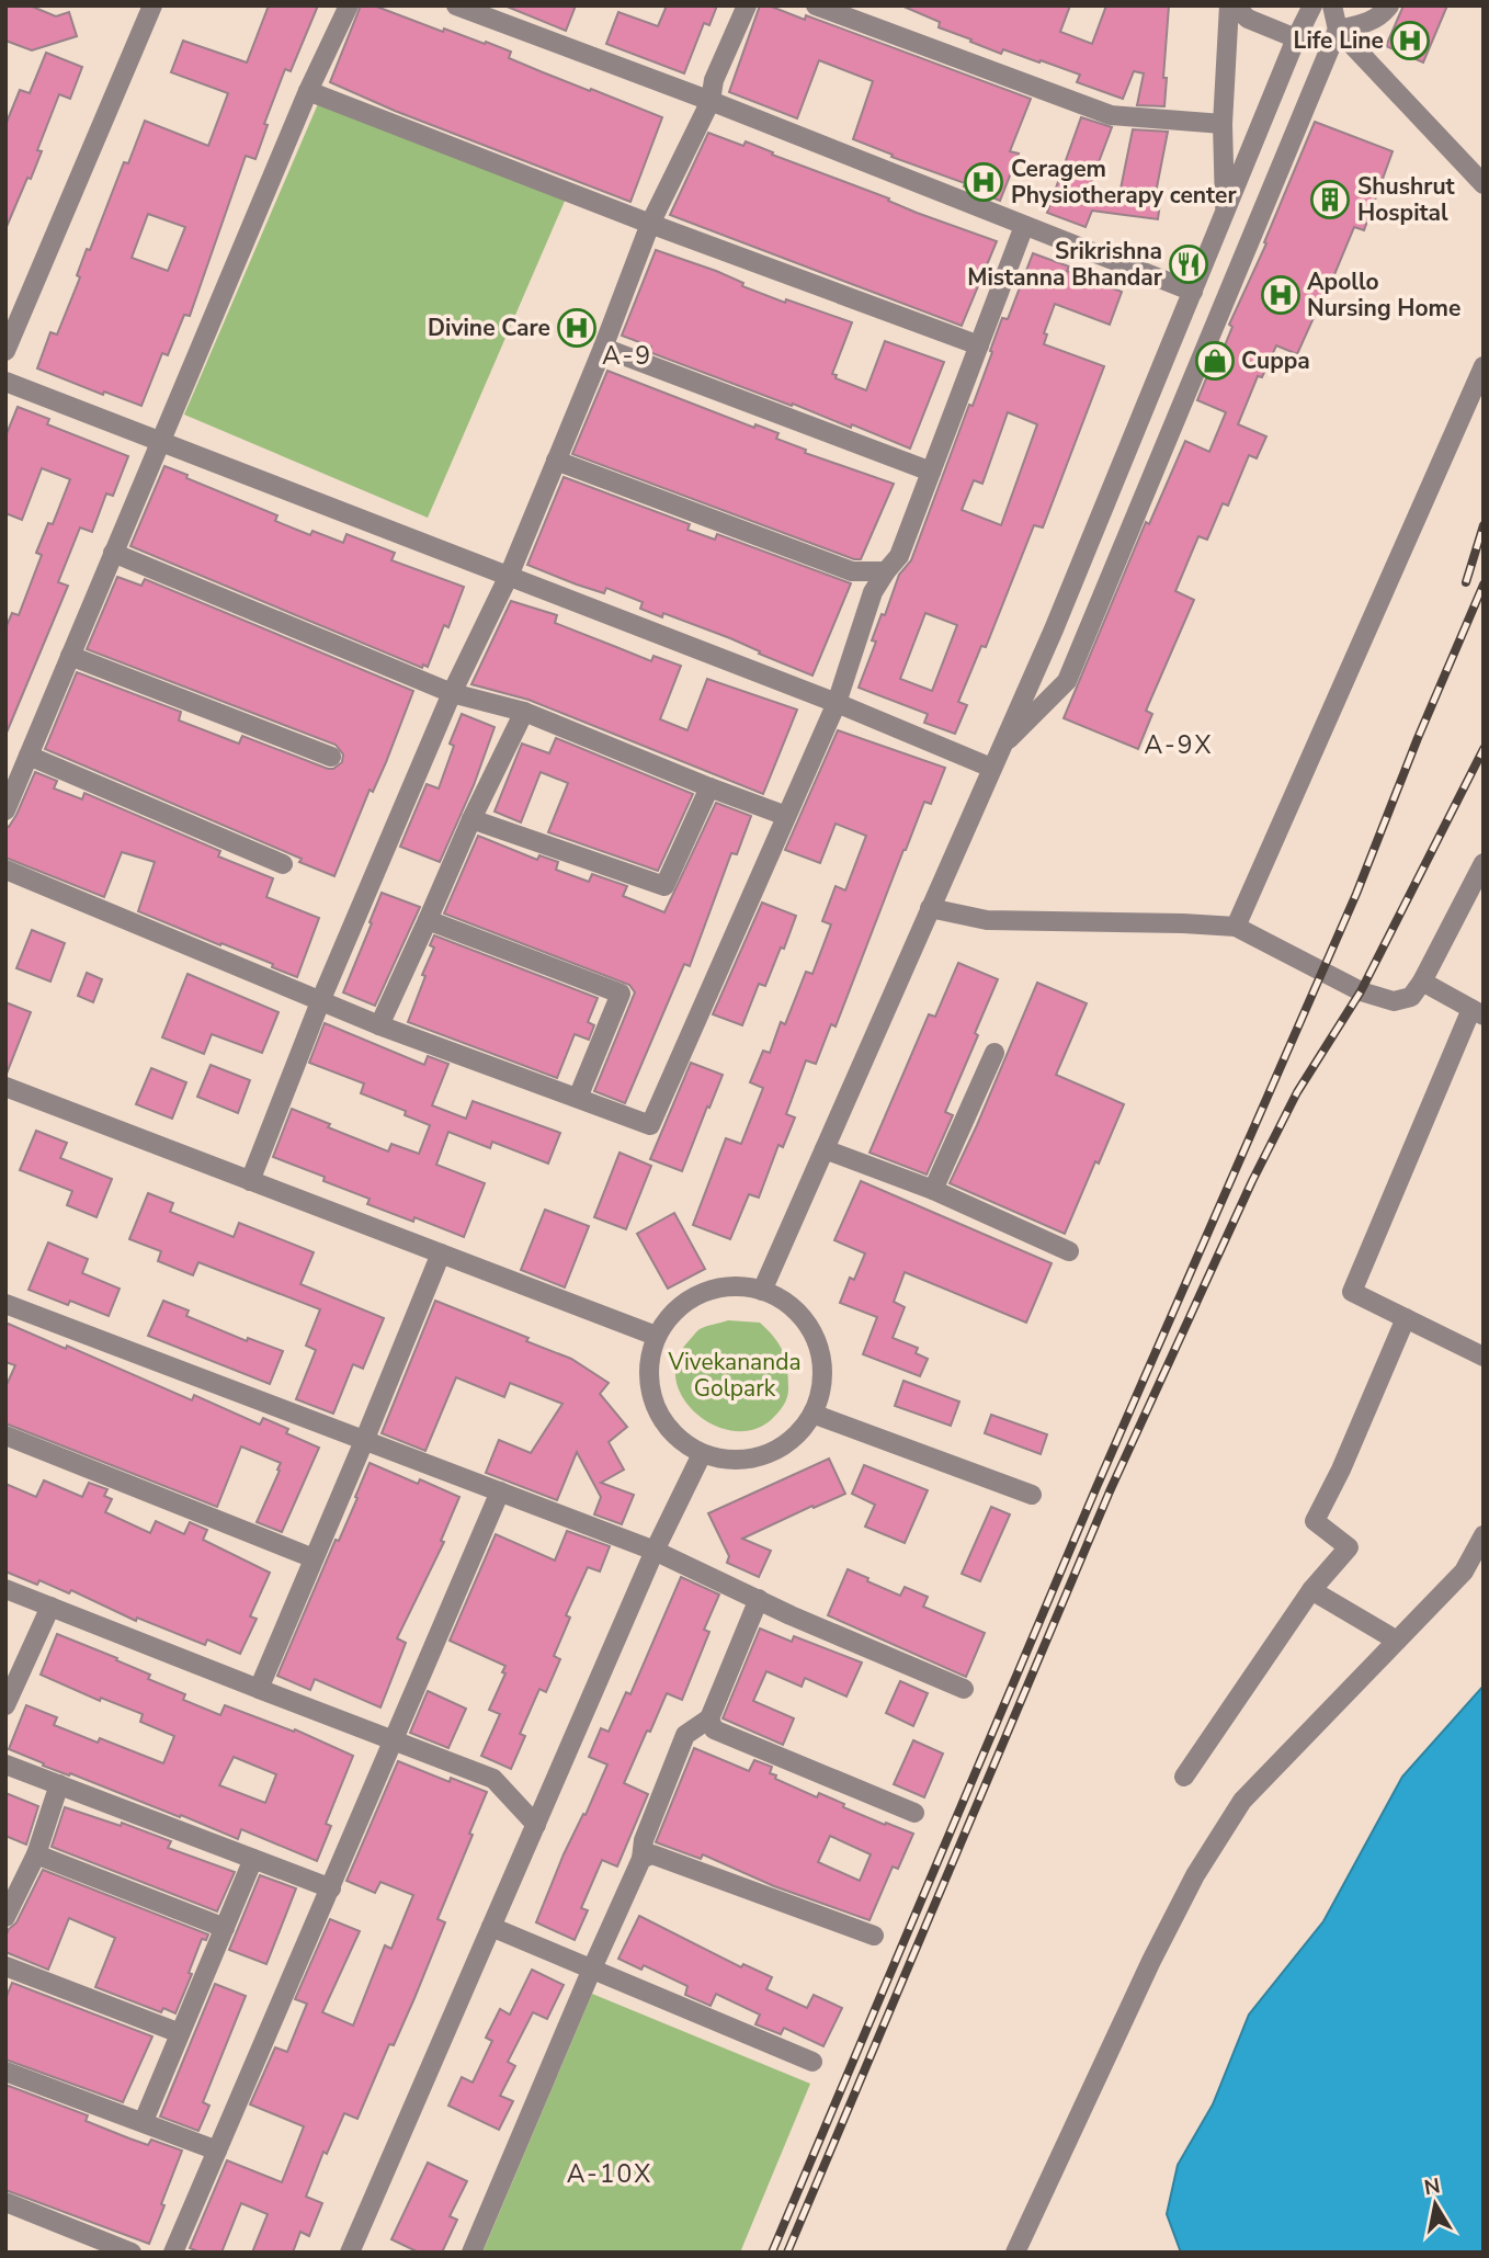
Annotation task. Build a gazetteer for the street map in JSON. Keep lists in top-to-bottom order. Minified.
{"districts":["A-9","A-9X","A-10X"],"parks":["Vivekananda Golpark"],"places":{"hospital":["Life Line","Ceragem Physiotherapy center","Apollo Nursing Home","Divine Care"],"building":["Shushrut Hospital"],"restaurant":["Srikrishna Mistanna Bhandar"],"shop":["Cuppa"]},"north":"top"}
